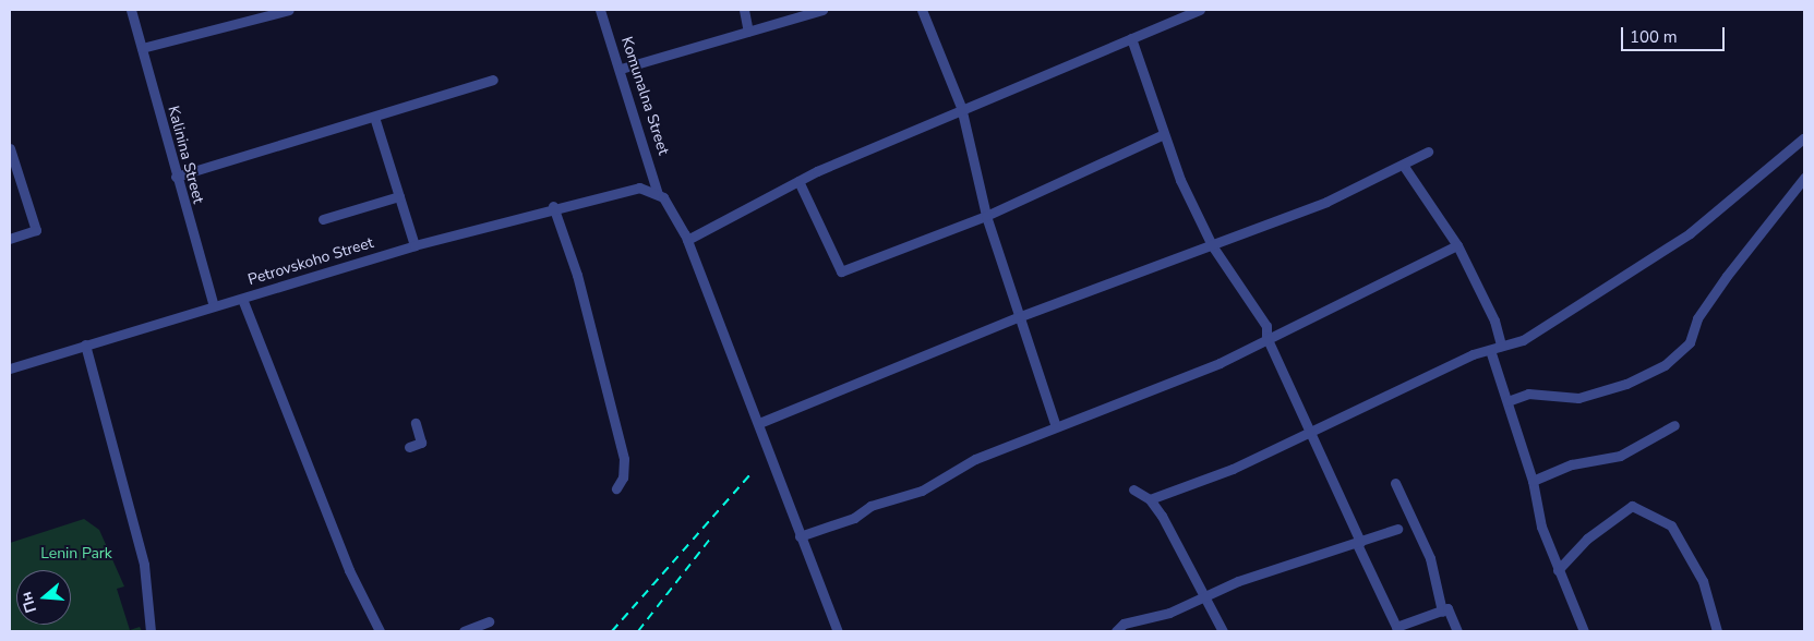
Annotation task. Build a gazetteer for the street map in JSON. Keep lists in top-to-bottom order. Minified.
{"streets":{"street":["Komunalna Street","Kalinina Street","Petrovskoho Street"]},"crossings":[["Komunalna Street","Petrovskoho Street"],["Kalinina Street","Petrovskoho Street"]],"parks":["Lenin Park"],"scale_bar":"100 m","north":"left"}
